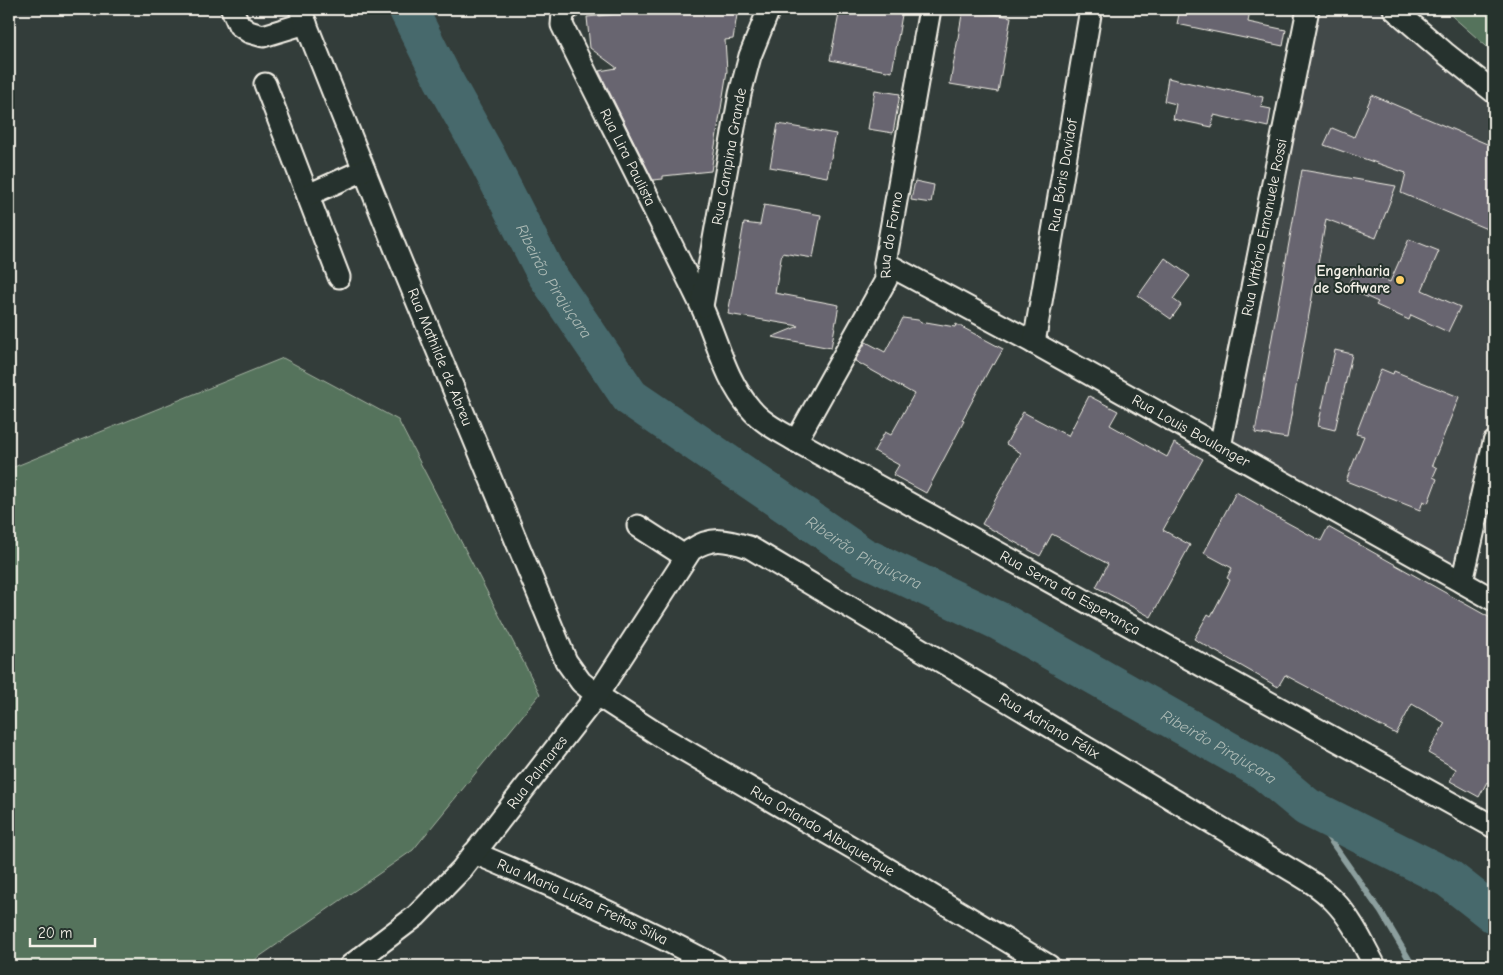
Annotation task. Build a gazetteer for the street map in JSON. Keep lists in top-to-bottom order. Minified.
{"streets":{"street":["Rua Campina Grande","Rua Lira Paulista","Rua Bóris Davidof","Rua Vittório Emanuele Rossi","Rua do Forno","Rua Mathilde de Abreu","Rua Louis Boulanger","Rua Serra da Esperança","Rua Adriano Félix","Rua Palmares","Rua Orlando Albuquerque","Rua Maria Luíza Freitas Silva"]},"crossings":[["Rua Campina Grande","Rua Lira Paulista"],["Rua Campina Grande","Rua Serra da Esperança"],["Rua Lira Paulista","Rua Serra da Esperança"],["Rua Bóris Davidof","Rua Louis Boulanger"],["Rua Vittório Emanuele Rossi","Rua Louis Boulanger"],["Rua do Forno","Rua Louis Boulanger"],["Rua do Forno","Rua Serra da Esperança"],["Rua Mathilde de Abreu","Rua Palmares"],["Rua Mathilde de Abreu","Rua Orlando Albuquerque"],["Rua Adriano Félix","Rua Palmares"],["Rua Palmares","Rua Orlando Albuquerque"],["Rua Palmares","Rua Maria Luíza Freitas Silva"]],"water":["Ribeirão Pirajuçara"],"places":["Engenharia de Software"],"scale_bar":"20 m"}
